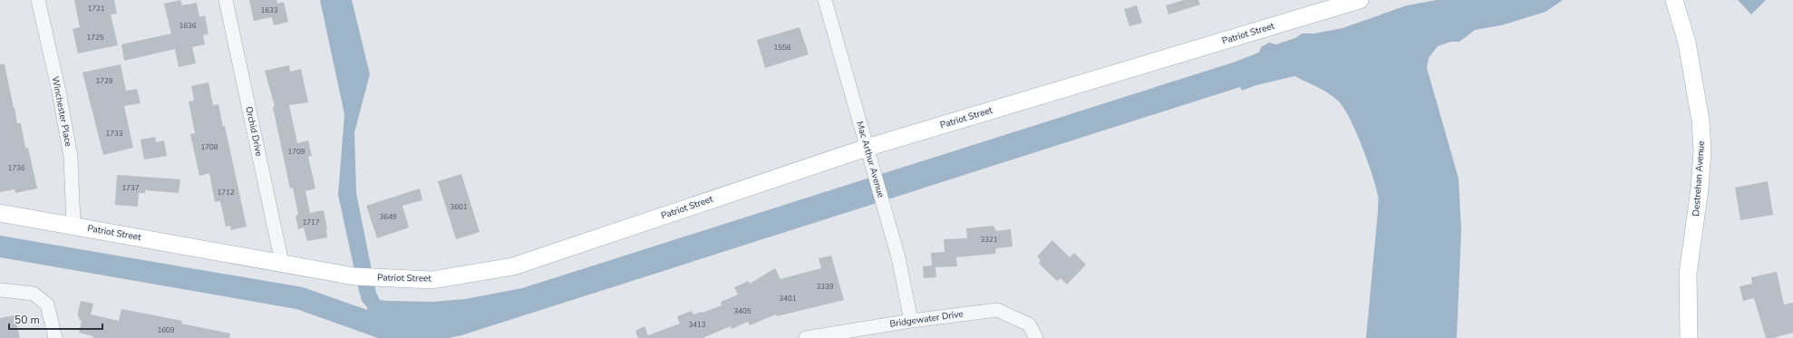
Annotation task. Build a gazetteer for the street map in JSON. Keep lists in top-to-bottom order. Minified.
{"streets":{"main road":["Patriot Street","Destrehan Avenue"],"street":["Winchester Place","Orchid Drive","Mac Arthur Avenue","Bridgewater Drive"]},"crossings":[["Patriot Street","Winchester Place"],["Patriot Street","Orchid Drive"],["Patriot Street","Mac Arthur Avenue"],["Mac Arthur Avenue","Bridgewater Drive"]],"house_numbers":["1721","1633","1636","1725","1556","1729","1733","1708","1709","1736","1737","1712","3601","3649","1717","3321","3339","3401","3405","3413","1609"],"scale_bar":"50 m"}
